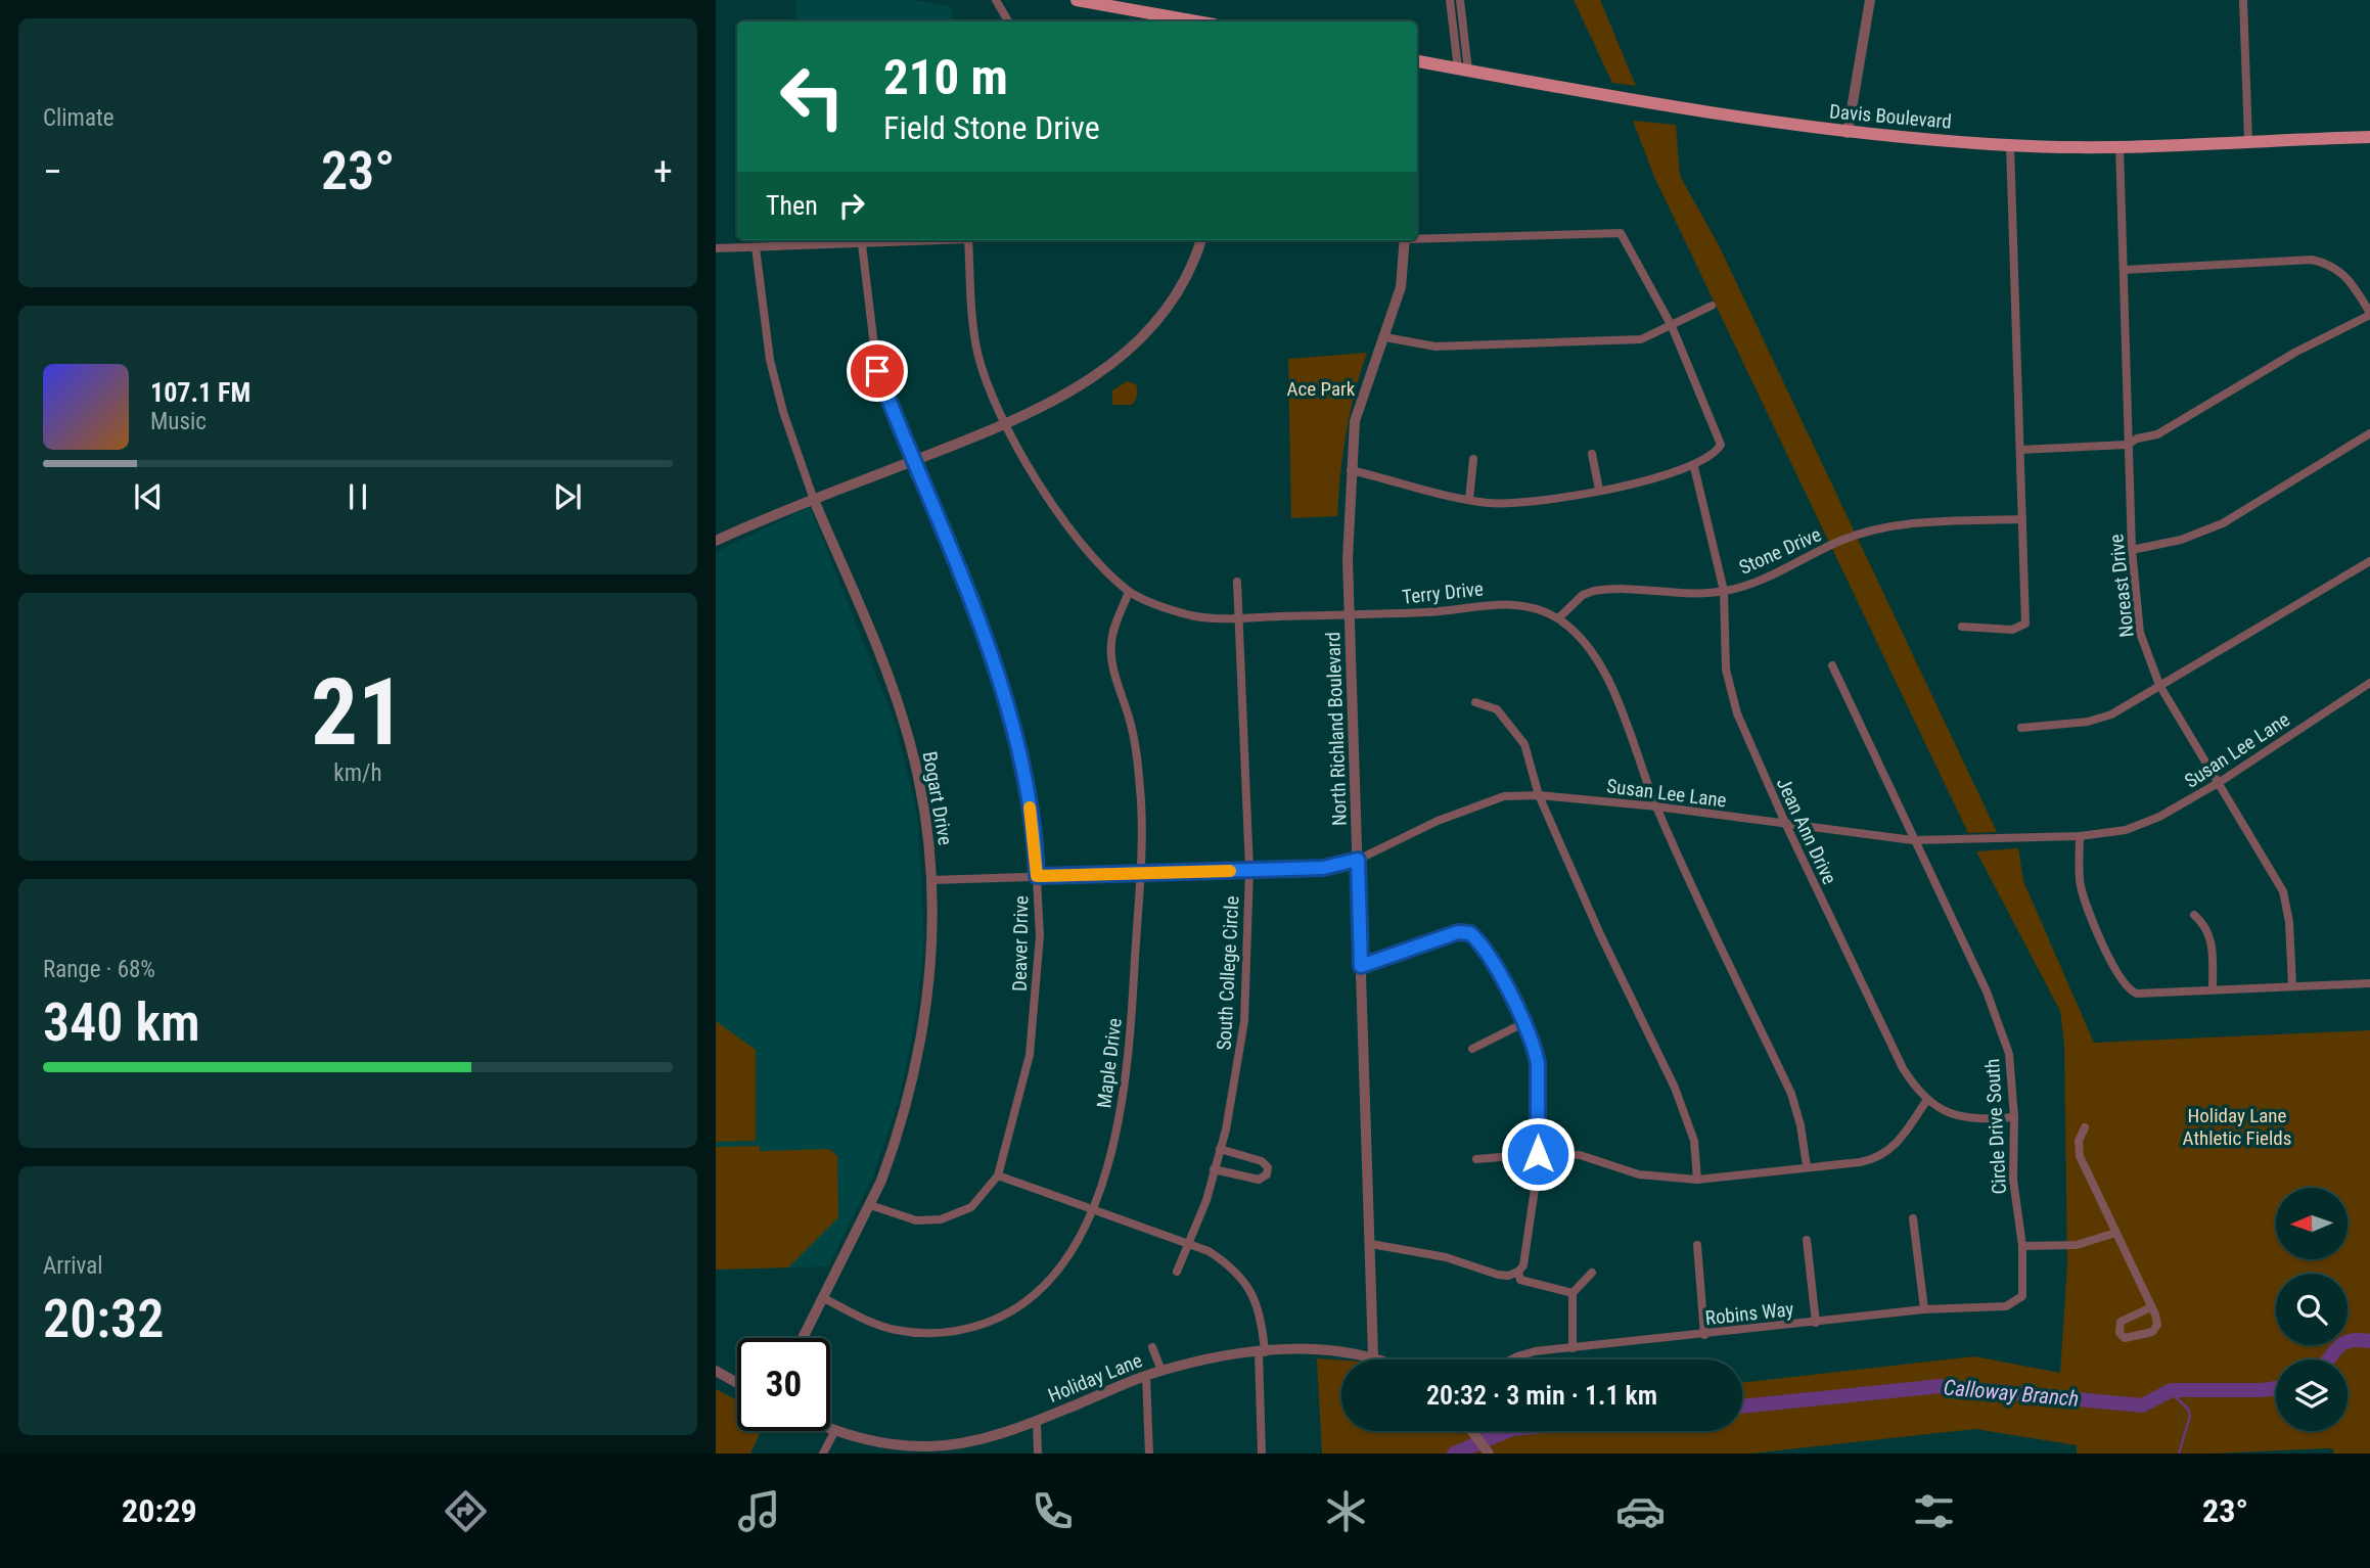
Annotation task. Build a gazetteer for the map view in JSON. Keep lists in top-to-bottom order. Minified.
{"streets":{"main road":["Davis Boulevard"],"street":["Stone Drive","Noreast Drive","Terry Drive","North Richland Boulevard","Susan Lee Lane","Bogart Drive","Jean Ann Drive","Deaver Drive","South College Circle","Maple Drive","Circle Drive South","Robins Way","Holiday Lane"]},"crossings":[["Davis Boulevard","Noreast Drive"],["Stone Drive","Terry Drive"],["Stone Drive","Jean Ann Drive"],["Noreast Drive","Susan Lee Lane"],["Terry Drive","North Richland Boulevard"],["Terry Drive","Susan Lee Lane"],["Terry Drive","South College Circle"],["Terry Drive","Maple Drive"],["North Richland Boulevard","Susan Lee Lane"],["North Richland Boulevard","Holiday Lane"],["Susan Lee Lane","Bogart Drive"],["Susan Lee Lane","Jean Ann Drive"],["Susan Lee Lane","Deaver Drive"],["Susan Lee Lane","South College Circle"],["Susan Lee Lane","Maple Drive"],["Susan Lee Lane","Circle Drive South"],["Bogart Drive","Deaver Drive"],["Bogart Drive","Maple Drive"],["Circle Drive South","Robins Way"]],"water":["Calloway Branch"],"parks":["Ace Park","Holiday Lane Athletic Fields"],"north":"left","page":{"tile":["Climate",["21","km/h"],["Range · 68%","340 km"],["Arrival","20:32"]],"turn":["210 m","Field Stone Drive"],"heat":["−","23°","+"],"then":"Then","song":["107.1 FM","Music"],"limit":"30","trip":"20:32 · 3 min · 1.1 km","tabs":["20:29","23°"]}}
